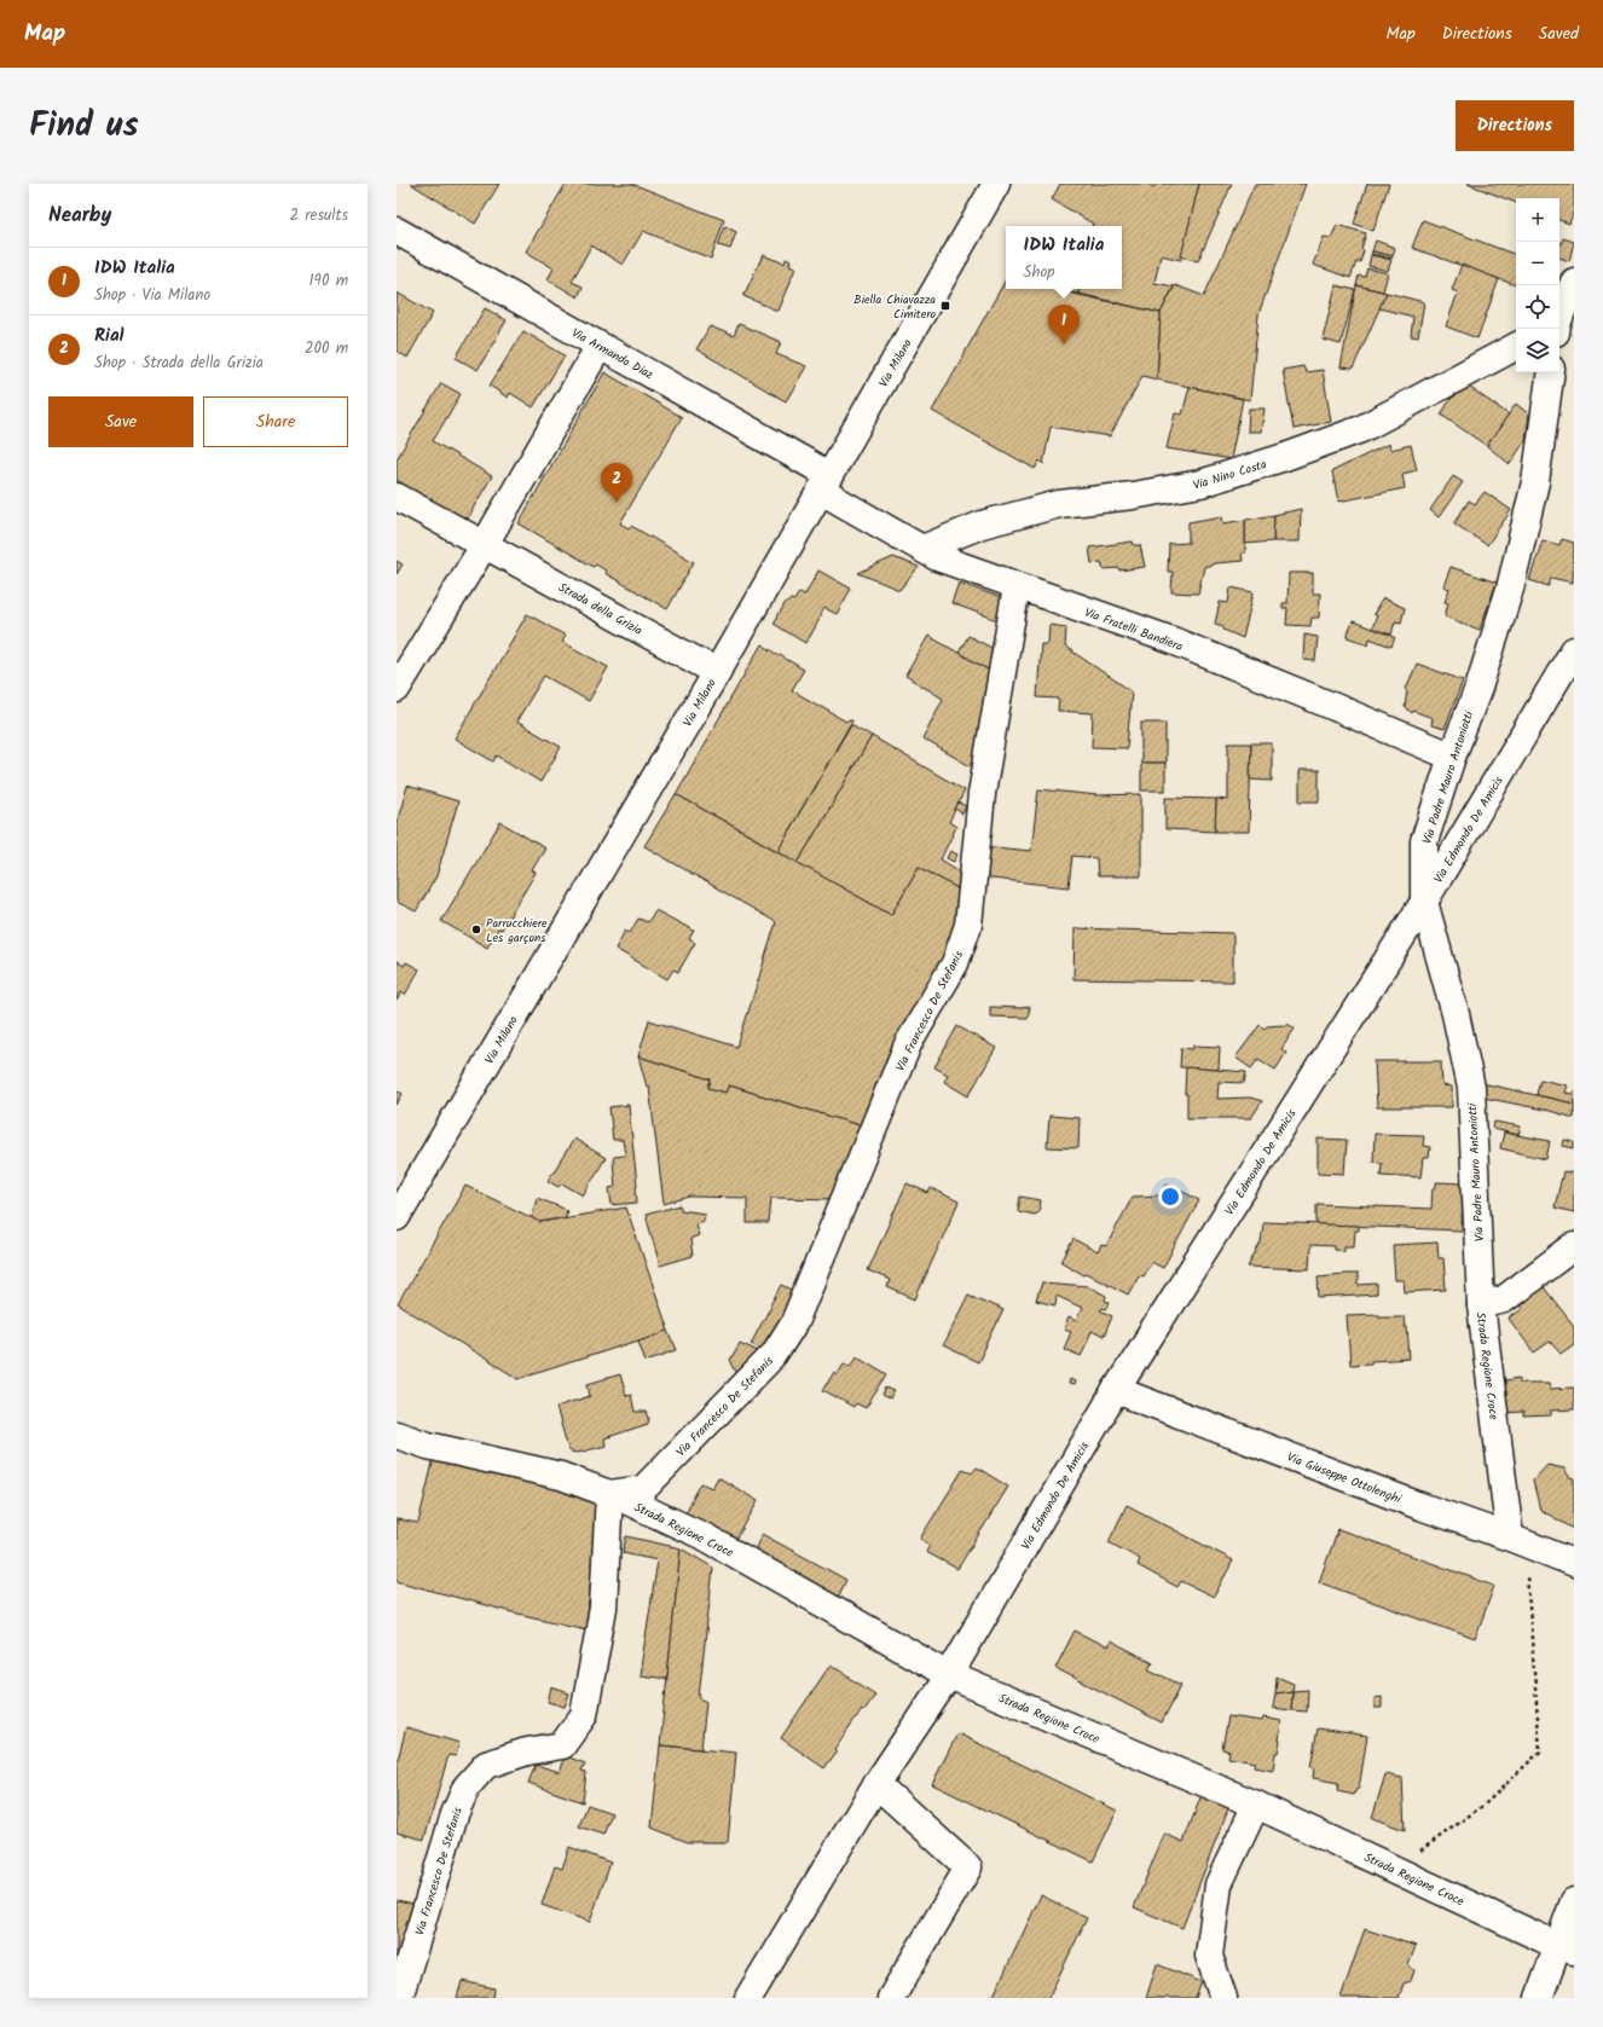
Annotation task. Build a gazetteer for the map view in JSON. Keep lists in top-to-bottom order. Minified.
{"streets":{"street":["Via Armando Diaz","Via Milano","Via Nino Costa","Strada della Grizia","Via Fratelli Bandiera","Via Padre Mauro Antoniotti","Via Edmondo De Amicis","Via Francesco De Stefanis","Strada Regione Croce","Via Giuseppe Ottolenghi"]},"crossings":[["Via Armando Diaz","Via Milano"],["Via Armando Diaz","Via Fratelli Bandiera"],["Via Milano","Strada della Grizia"],["Via Milano","Via Fratelli Bandiera"],["Via Nino Costa","Via Fratelli Bandiera"],["Via Fratelli Bandiera","Via Padre Mauro Antoniotti"],["Via Fratelli Bandiera","Via Francesco De Stefanis"],["Via Padre Mauro Antoniotti","Via Edmondo De Amicis"],["Via Padre Mauro Antoniotti","Strada Regione Croce"],["Via Edmondo De Amicis","Strada Regione Croce"],["Via Edmondo De Amicis","Via Giuseppe Ottolenghi"],["Via Francesco De Stefanis","Strada Regione Croce"],["Strada Regione Croce","Via Giuseppe Ottolenghi"]],"places":{"transit":["Biella Chiavazza Cimitero"],"other":["Parrucchiere Les garçons"]},"page":{"header":"Map","nav":["Map","Directions","Saved"],"title":"Find us","buttons":["Directions",["Save","Share"]],"heading":["Nearby","2 results"],"map_buttons":["+","−"],"popup":["IDW Italia","Shop"],"list":[{"mark":"1","name":"IDW Italia","note":"Shop · Via Milano","value":"190 m"},{"mark":"2","name":"Rial","note":"Shop · Strada della Grizia","value":"200 m"}],"pins":["1","2"]}}
